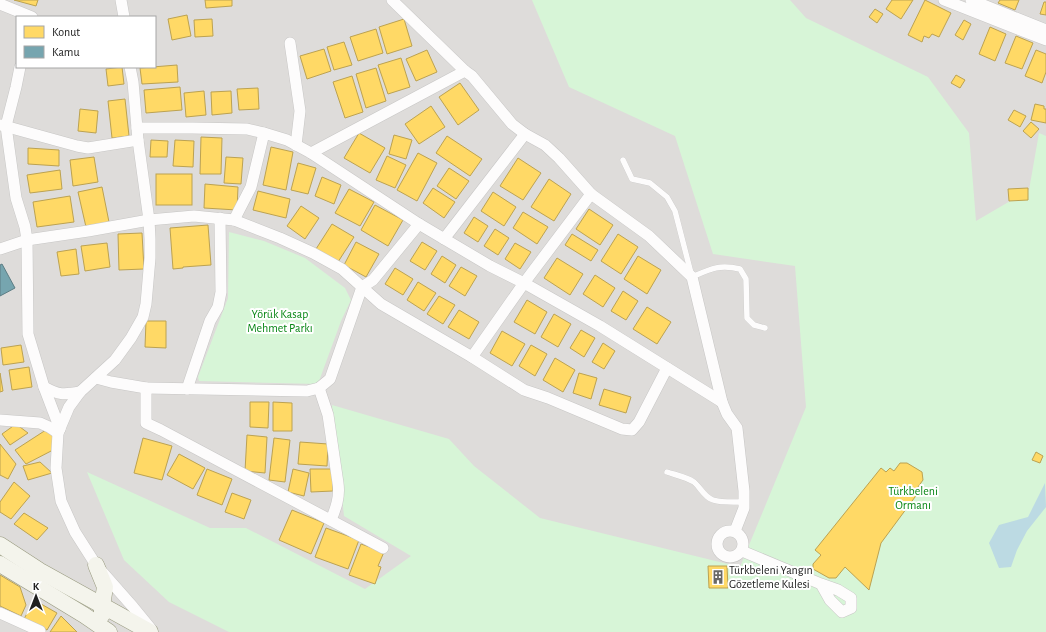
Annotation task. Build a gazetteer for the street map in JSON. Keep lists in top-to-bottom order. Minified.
{"parks":["Yörük Kasap Mehmet Parkı","Türkbeleni Ormanı"],"places":{"building":["Türkbeleni Yangın Gözetleme Kulesi"]},"legend":["Konut","Kamu"],"north":"top"}
